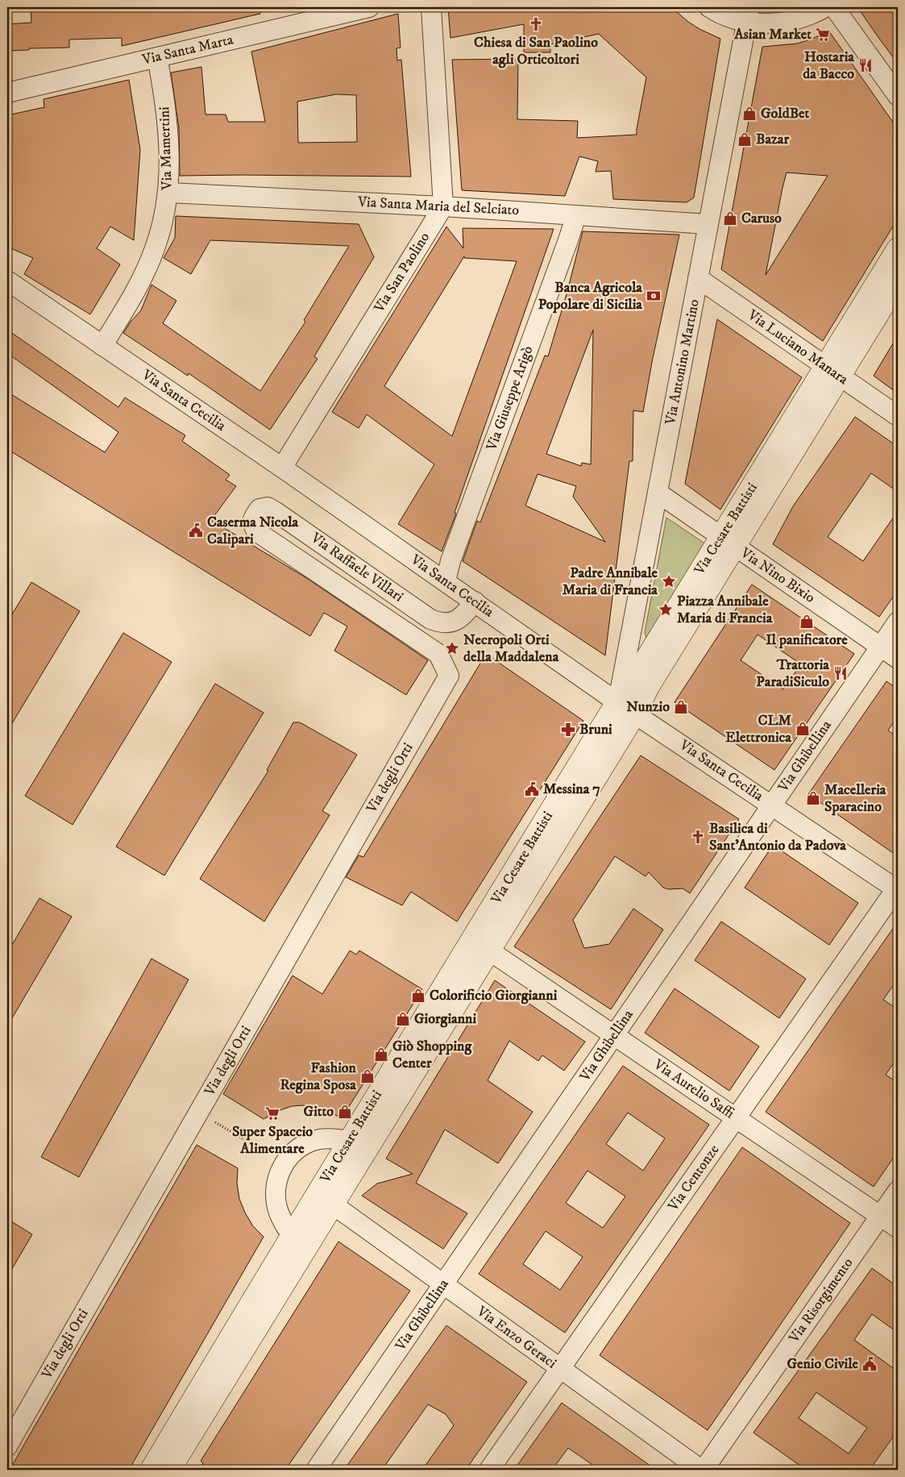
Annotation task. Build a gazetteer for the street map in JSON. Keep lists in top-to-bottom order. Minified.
{"streets":{"main road":["Via Cesare Battisti"],"street":["Via Santa Marta","Via Mamertini","Via Santa Maria del Selciato","Via San Paolino","Via Luciano Manara","Via Antonino Martino","Via Giuseppe Arigò","Via Santa Cecilia","Via Raffaele Villari","Via Nino Bixio","Via Ghibellina","Via degli Orti","Via Aurelio Saffi","Via Centonze","Via Risorgimento","Via Enzo Geraci"]},"crossings":[["Via Santa Marta","Via Mamertini"],["Via Mamertini","Via Santa Maria del Selciato"],["Via Mamertini","Via Santa Cecilia"],["Via Santa Maria del Selciato","Via San Paolino"],["Via Santa Maria del Selciato","Via Antonino Martino"],["Via Santa Maria del Selciato","Via Giuseppe Arigò"],["Via San Paolino","Via Santa Cecilia"],["Via Luciano Manara","Via Antonino Martino"],["Via Luciano Manara","Via Cesare Battisti"],["Via Antonino Martino","Via Santa Cecilia"],["Via Antonino Martino","Via Cesare Battisti"],["Via Antonino Martino","Via Nino Bixio"],["Via Giuseppe Arigò","Via Santa Cecilia"],["Via Santa Cecilia","Via Cesare Battisti"],["Via Santa Cecilia","Via Raffaele Villari"],["Via Santa Cecilia","Via Ghibellina"],["Via Santa Cecilia","Via Centonze"],["Via Cesare Battisti","Via Nino Bixio"],["Via Cesare Battisti","Via Aurelio Saffi"],["Via Cesare Battisti","Via Enzo Geraci"],["Via Raffaele Villari","Via degli Orti"],["Via Nino Bixio","Via Ghibellina"],["Via Ghibellina","Via Aurelio Saffi"],["Via Ghibellina","Via Enzo Geraci"],["Via Aurelio Saffi","Via Centonze"],["Via Aurelio Saffi","Via Risorgimento"],["Via Centonze","Via Enzo Geraci"],["Via Risorgimento","Via Enzo Geraci"]],"places":{"church":["Chiesa di San Paolino agli Orticoltori","Basilica di Sant'Antonio da Padova"],"supermarket":["Asian Market","Super Spaccio Alimentare"],"restaurant":["Hostaria da Bacco","Trattoria ParadiSiculo"],"shop":["GoldBet","Bazar","Caruso","Il panificatore","Nunzio","CLM Elettronica","Macelleria Sparacino","Colorificio Giorgianni","Giorgianni","Giò Shopping Center","Fashion Regina Sposa","Gitto"],"bank":["Banca Agricola Popolare di Sicilia"],"public building":["Caserma Nicola Calipari","Messina 7","Genio Civile"],"place":["Padre Annibale Maria di Francia","Piazza Annibale Maria di Francia","Necropoli Orti della Maddalena"],"pharmacy":["Bruni"]}}
